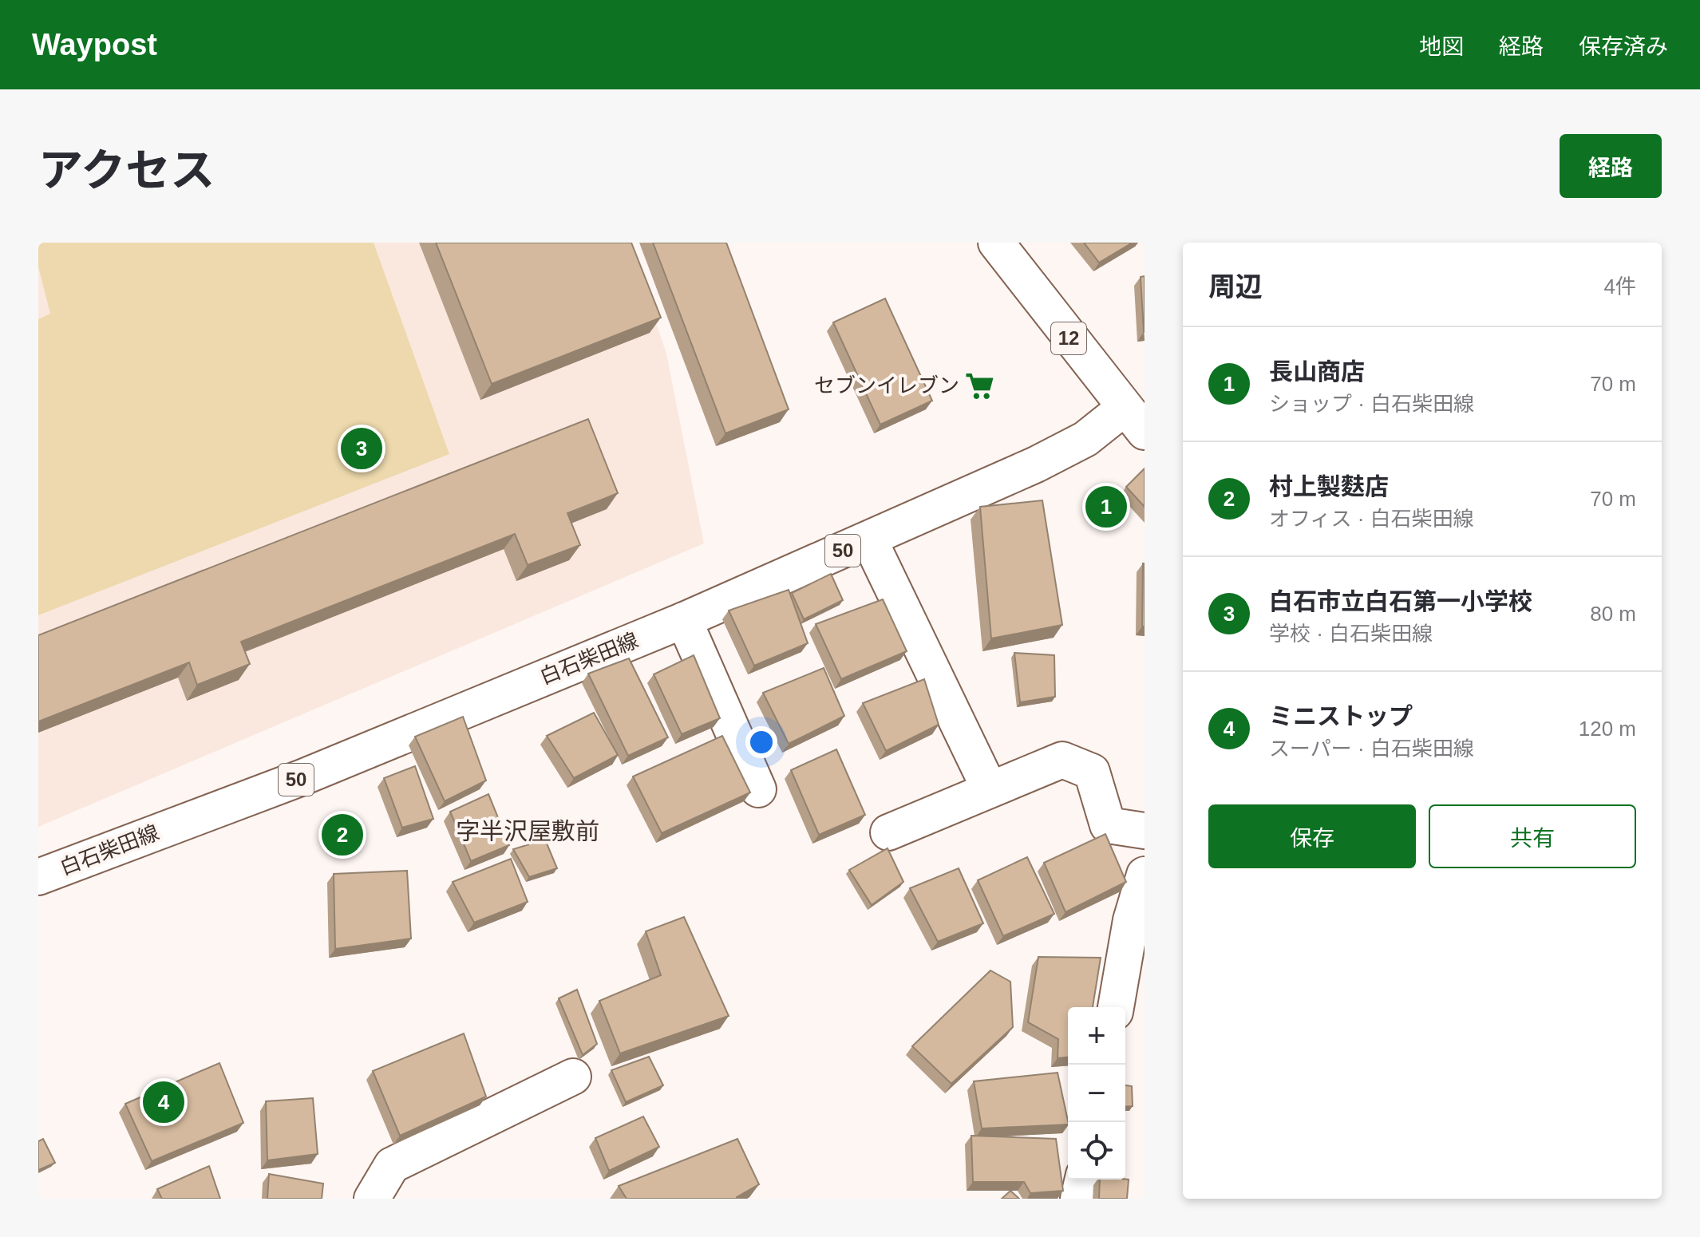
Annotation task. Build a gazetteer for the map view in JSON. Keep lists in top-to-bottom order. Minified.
{"streets":{"main road":["12","50","白石柴田線"]},"crossings":[["12","白石柴田線"]],"districts":["字半沢屋敷前"],"places":{"supermarket":["セブンイレブン"]},"page":{"header":"Waypost","nav":["地図","経路","保存済み"],"title":"アクセス","buttons":["経路",["保存","共有"]],"heading":["周辺","4件"],"list":[{"mark":"1","name":"長山商店","note":"ショップ · 白石柴田線","value":"70 m"},{"mark":"2","name":"村上製麩店","note":"オフィス · 白石柴田線","value":"70 m"},{"mark":"3","name":"白石市立白石第一小学校","note":"学校 · 白石柴田線","value":"80 m"},{"mark":"4","name":"ミニストップ","note":"スーパー · 白石柴田線","value":"120 m"}],"pins":["3","1","2","4"],"map_buttons":["+","−"]}}
